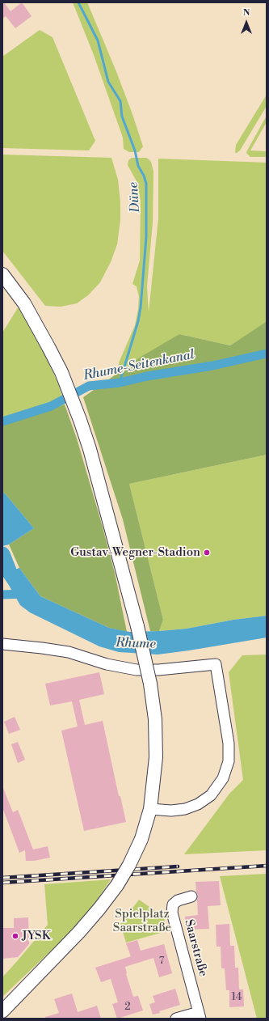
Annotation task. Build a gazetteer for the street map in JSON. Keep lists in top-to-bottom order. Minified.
{"streets":{"street":["Saarstraße"]},"water":["Düne","Rhume-Seitenkanal","Rhume"],"parks":["Spielplatz Saarstraße"],"places":["Gustav-Wegner-Stadion","JYSK"],"house_numbers":["7","14","2"],"north":"top"}
